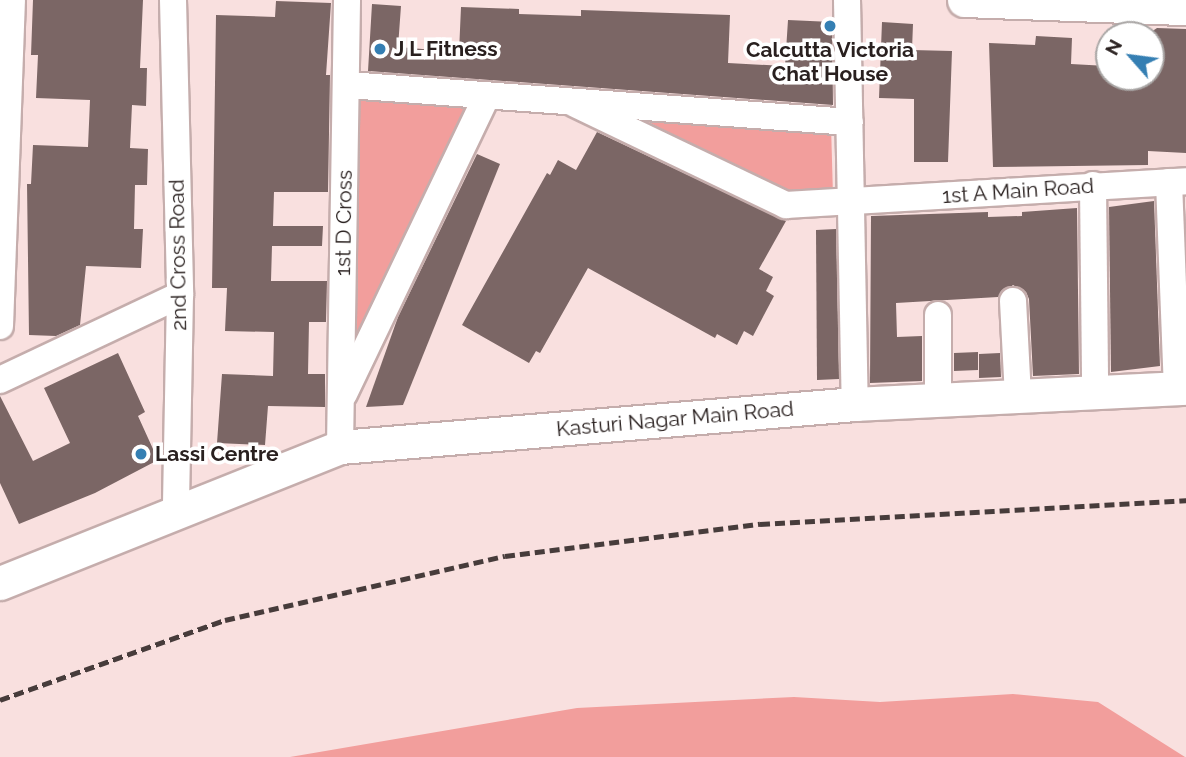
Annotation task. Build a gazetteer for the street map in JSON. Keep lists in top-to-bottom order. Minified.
{"streets":{"main road":["Kasturi Nagar Main Road"],"street":["1st A Main Road","1st D Cross","2nd Cross Road"]},"crossings":[["1st D Cross","Kasturi Nagar Main Road"],["2nd Cross Road","Kasturi Nagar Main Road"]],"places":["Calcutta Victoria Chat House","J L Fitness","Lassi Centre"],"north":"top left"}
